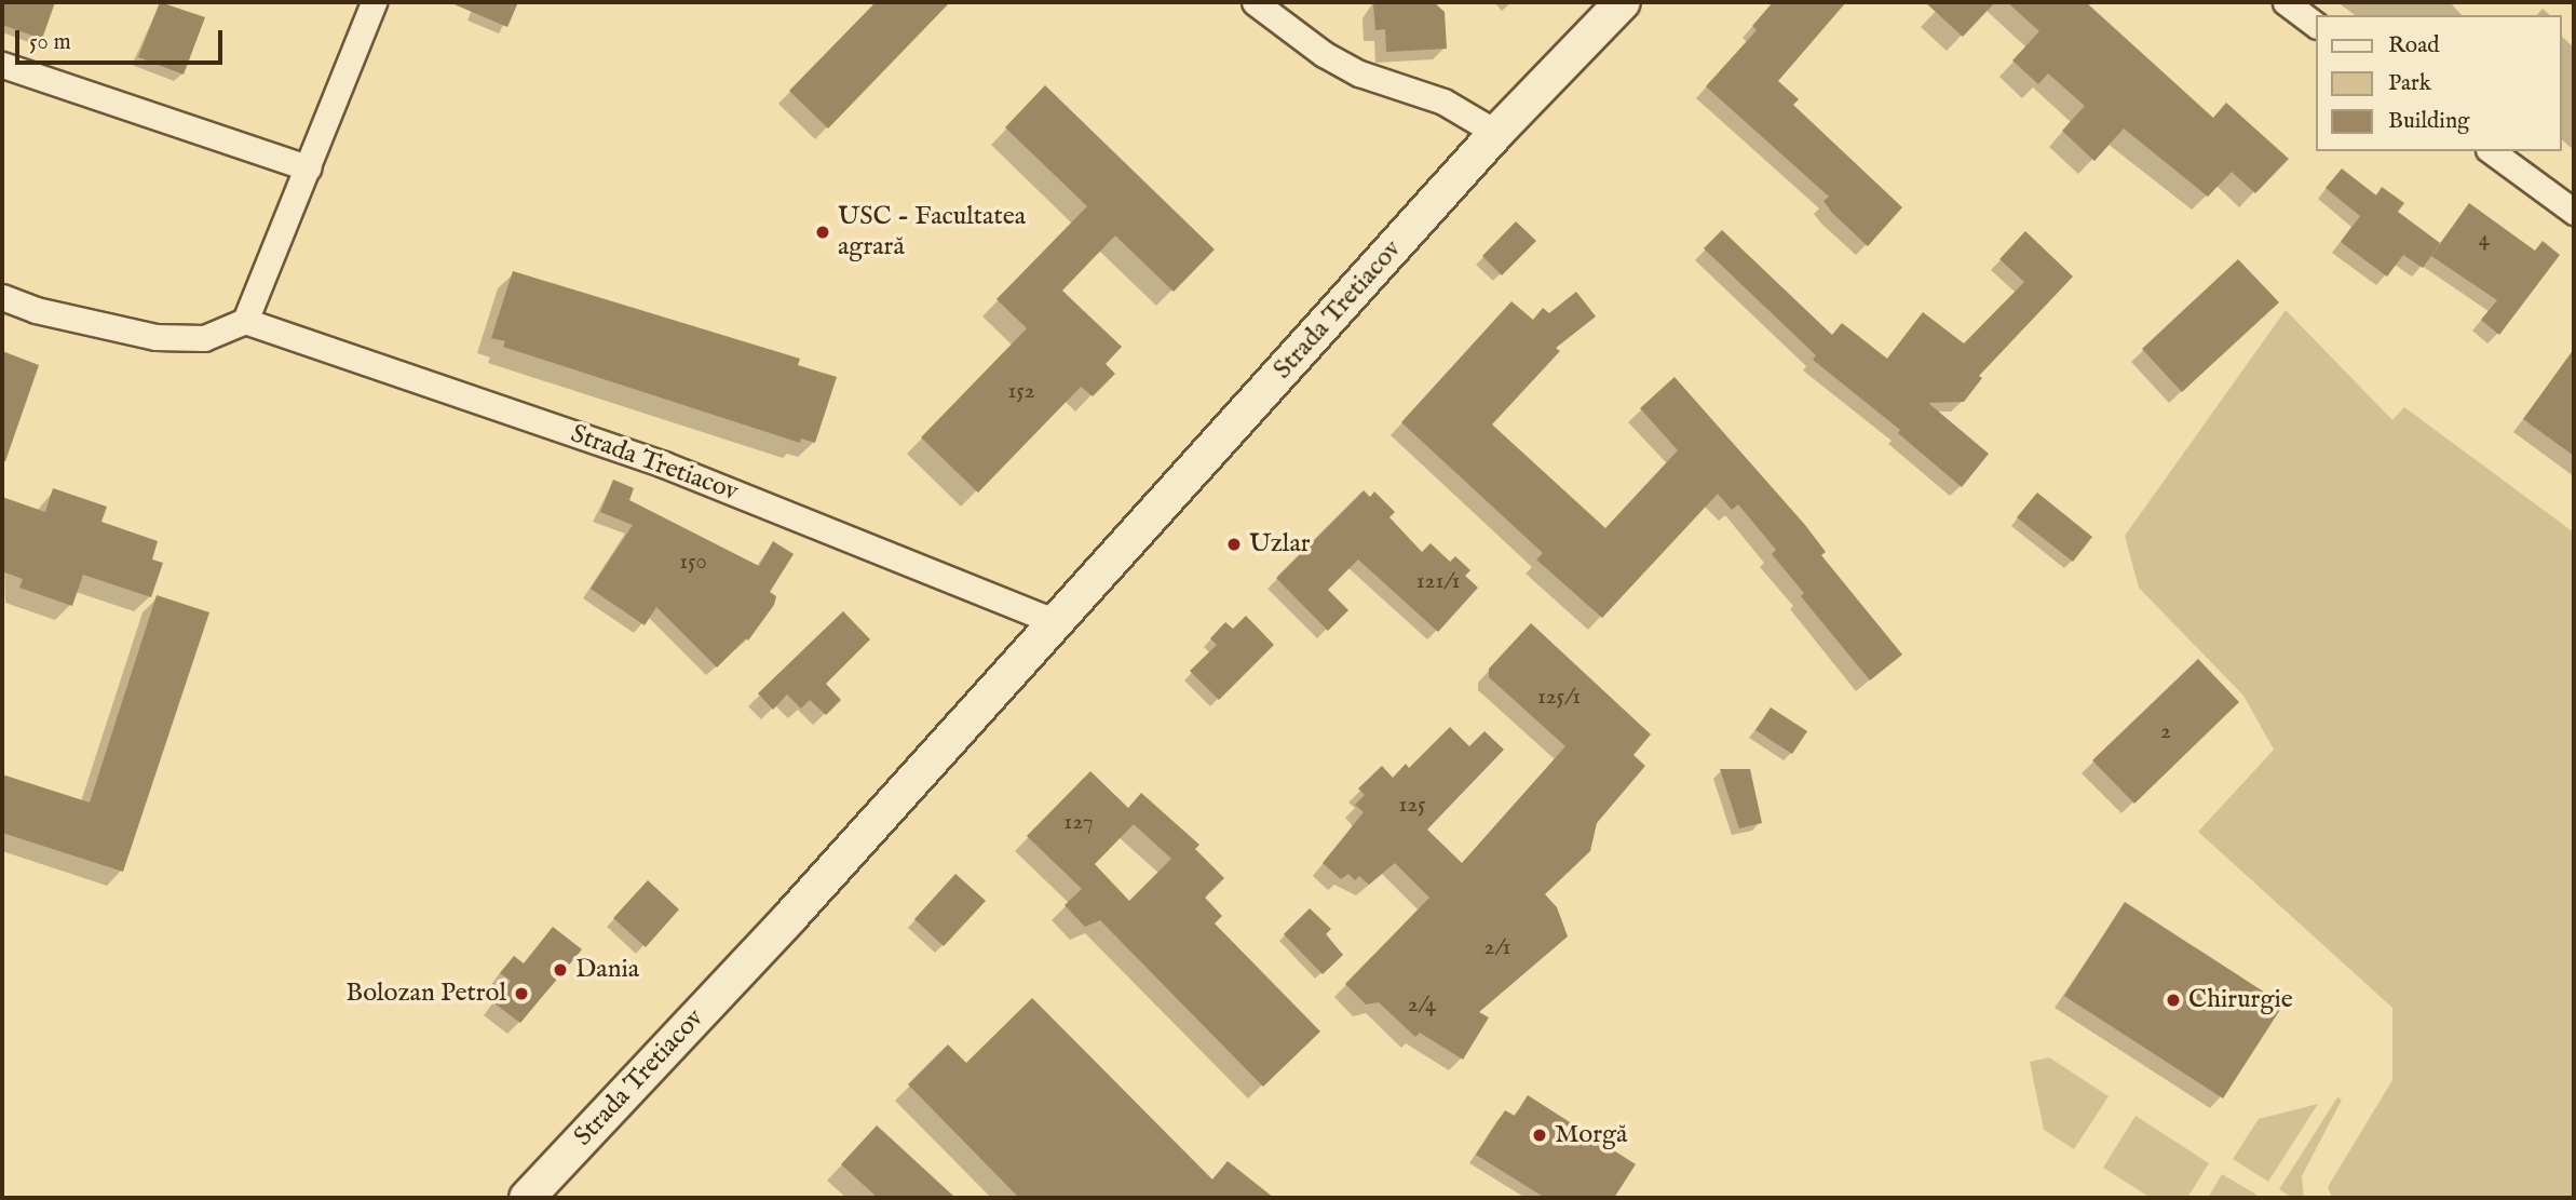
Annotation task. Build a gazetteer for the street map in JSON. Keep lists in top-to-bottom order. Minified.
{"streets":{"street":["Strada Tretiacov"]},"places":["USC - Facultatea agrară","Uzlar","Dania","Bolozan Petrol","Chirurgie","Morgă"],"house_numbers":["4","152","150","121/1","125/1","2","125","127","2/1","2/4"],"legend":["Road","Park","Building"],"scale_bar":"50 m"}
